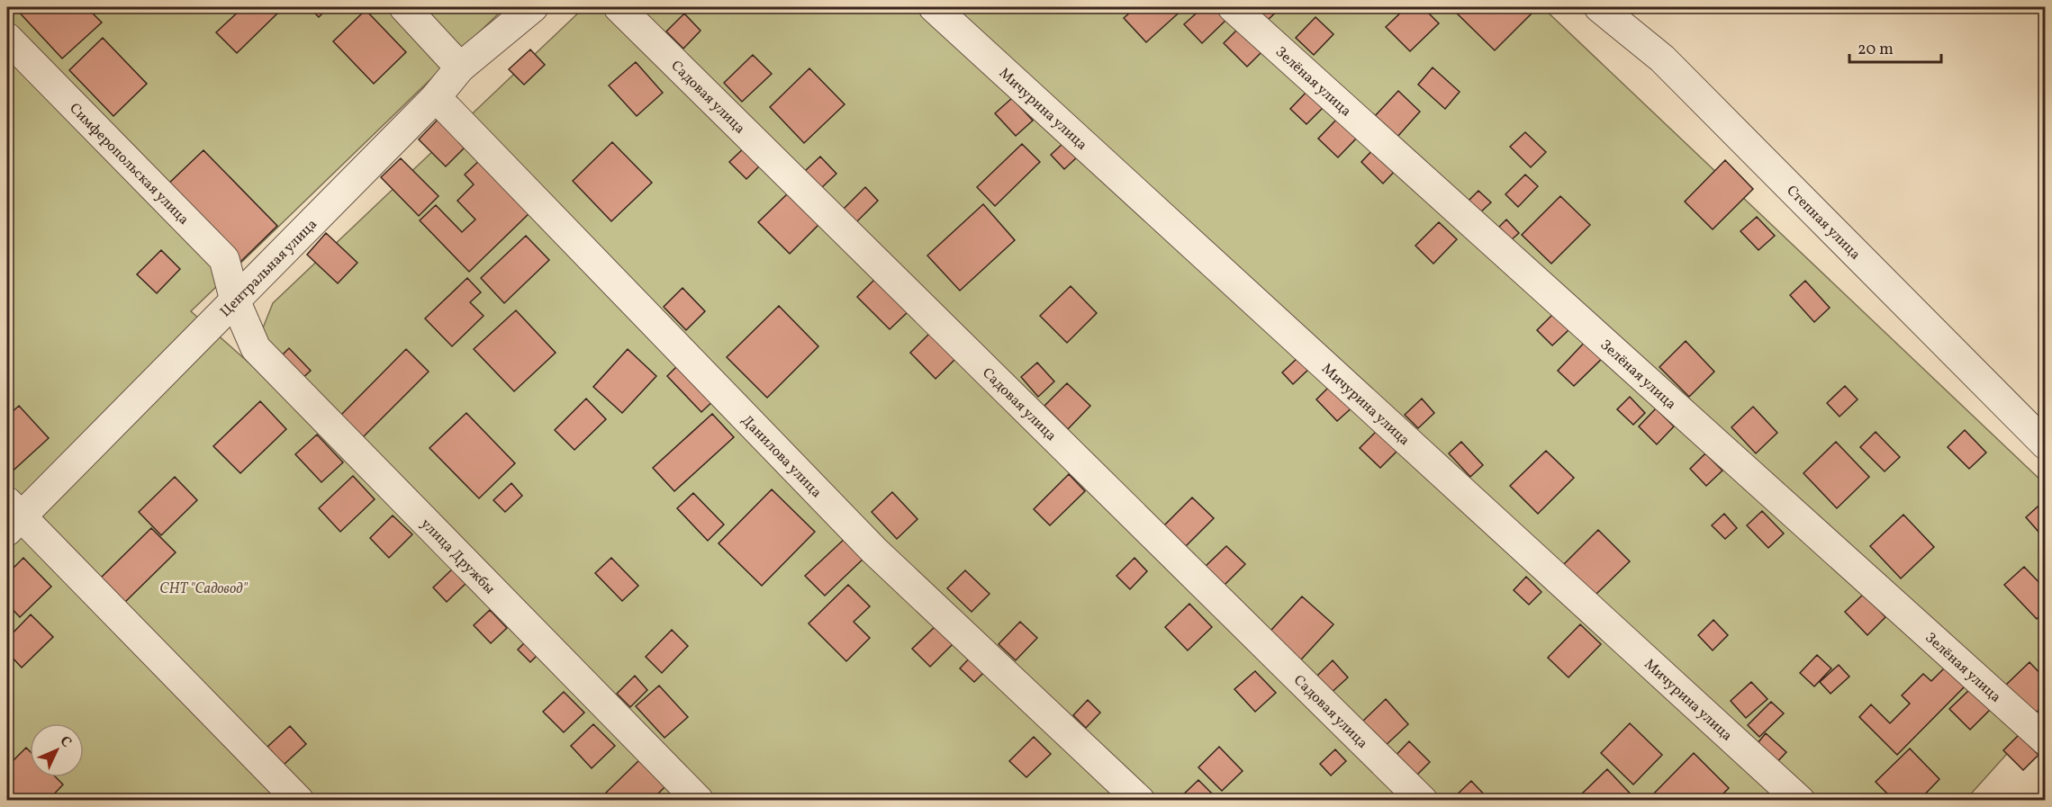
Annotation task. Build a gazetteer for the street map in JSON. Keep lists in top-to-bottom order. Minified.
{"streets":{"street":["Зелёная улица","Садовая улица","Мичурина улица","Симферопольская улица","Степная улица","Центральная улица","Данилова улица","улица Дружбы"]},"crossings":[["Симферопольская улица","Центральная улица"],["Симферопольская улица","улица Дружбы"],["Центральная улица","Данилова улица"],["Центральная улица","улица Дружбы"]],"parks":["СНТ \"Садовод\""],"scale_bar":"20 m","north":"top right"}
